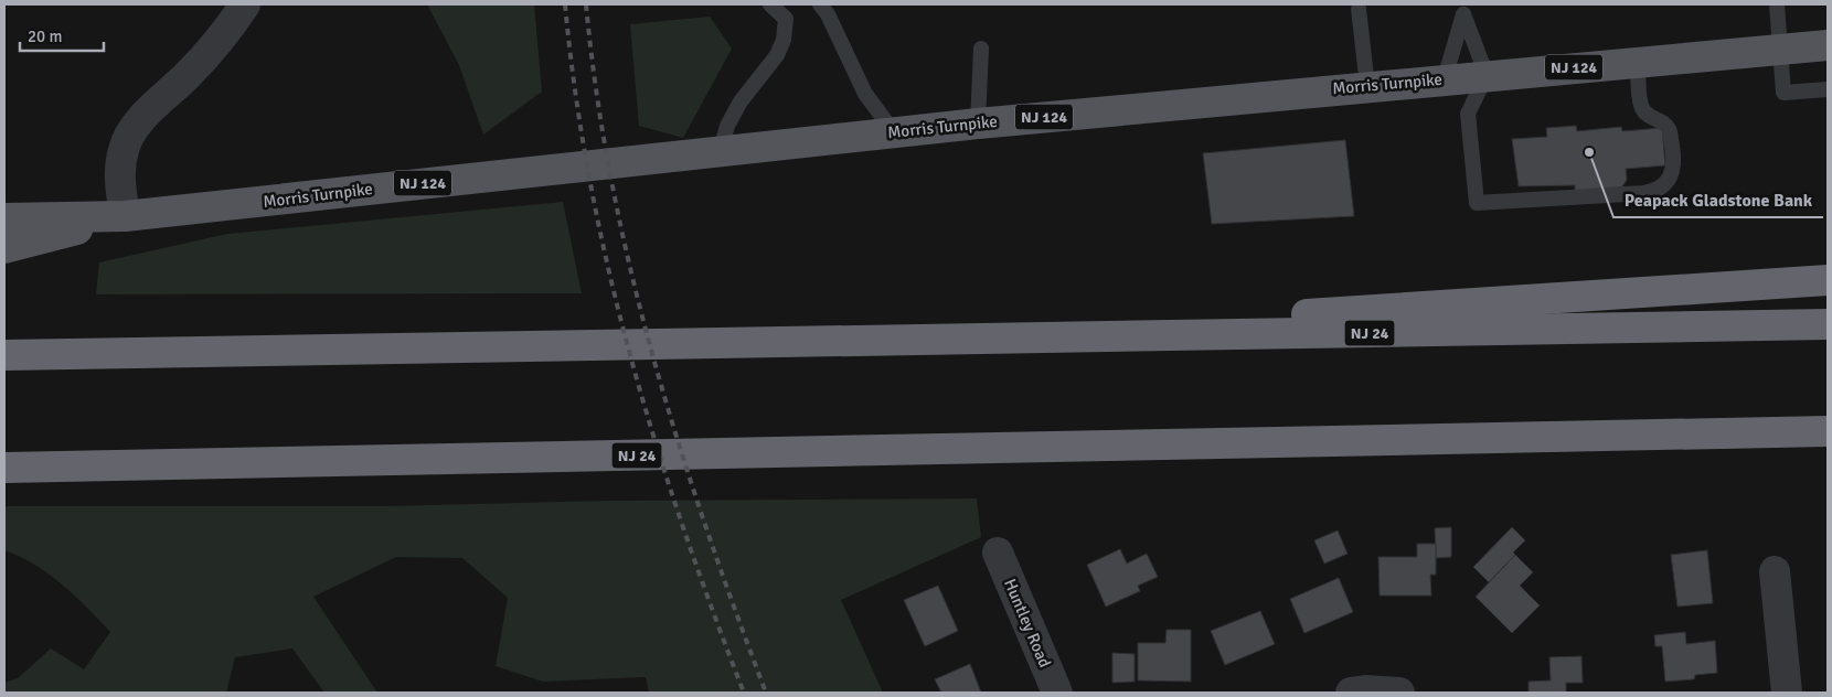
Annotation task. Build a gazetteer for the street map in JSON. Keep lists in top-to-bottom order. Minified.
{"streets":{"highway":["NJ 24"],"main road":["NJ 124","Morris Turnpike"],"street":["Huntley Road"]},"crossings":[["NJ 124","Morris Turnpike"]],"places":["Peapack Gladstone Bank"],"scale_bar":"20 m"}
